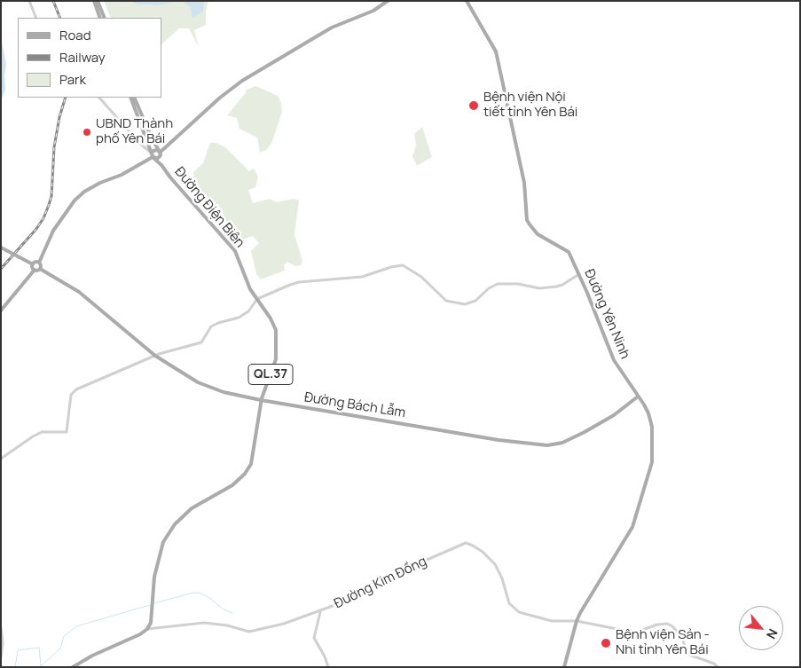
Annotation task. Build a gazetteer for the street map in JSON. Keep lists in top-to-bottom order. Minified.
{"streets":{"main road":["Đường Điện Biên","Đường Yên Ninh","QL.37","Đường Bách Lẫm"],"street":["Đường Kim Đồng"]},"crossings":[["Đường Điện Biên","QL.37"],["Đường Điện Biên","Đường Bách Lẫm"],["Đường Điện Biên","Đường Kim Đồng"],["Đường Yên Ninh","Đường Bách Lẫm"],["Đường Yên Ninh","Đường Kim Đồng"]],"places":["Bệnh viện Nội tiết tỉnh Yên Bái","UBND Thành phố Yên Bái","Bệnh viện Sản - Nhi tỉnh Yên Bái"],"legend":["Road","Railway","Park"],"north":"bottom right"}
